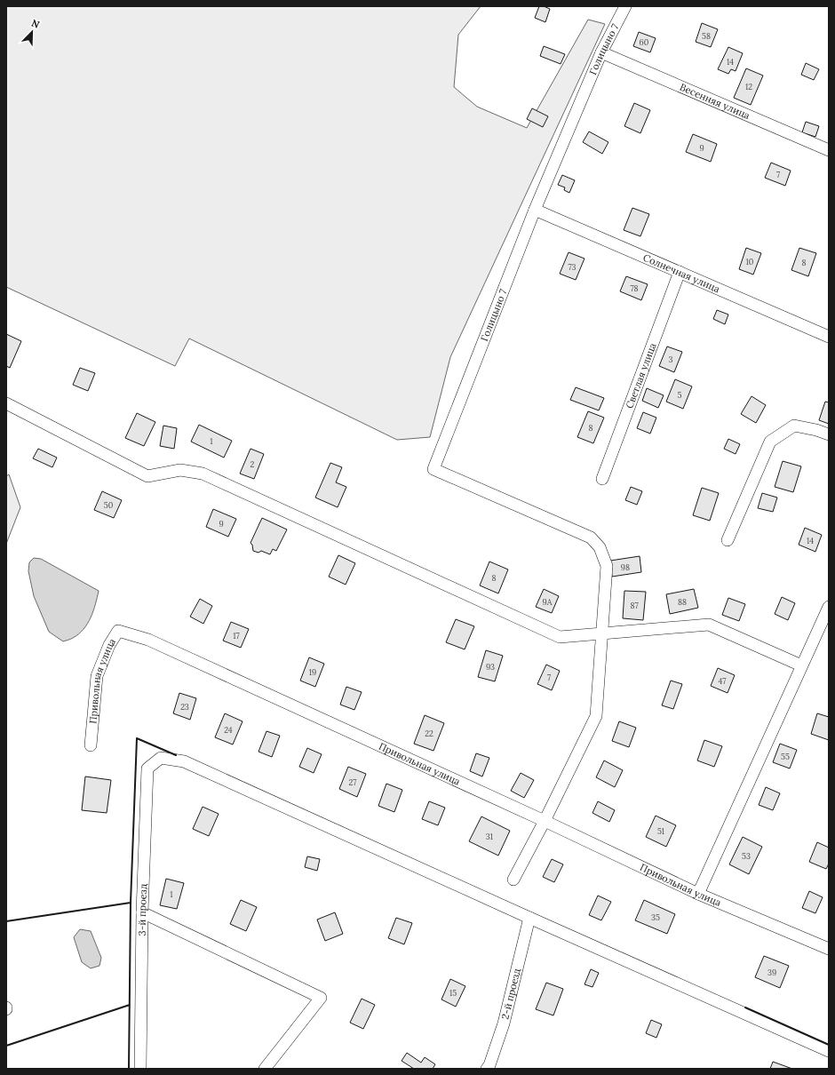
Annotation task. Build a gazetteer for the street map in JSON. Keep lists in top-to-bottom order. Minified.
{"streets":{"street":["Голицыно 7","Весенняя улица","Солнечная улица","Светлая улица","Привольная улица","3-й проезд","2-й проезд"]},"crossings":[["Голицыно 7","Весенняя улица"],["Голицыно 7","Солнечная улица"],["Солнечная улица","Светлая улица"],["3-й проезд","2-й проезд"]],"house_numbers":["58","60","14","12","9","7","10","8","73","78","3","5","8","1","2","50","9","14","98","8","9А","88","87","17","93","19","7","47","23","24","22","55","27","51","31","53","1","35","39","15"],"north":"top right"}
